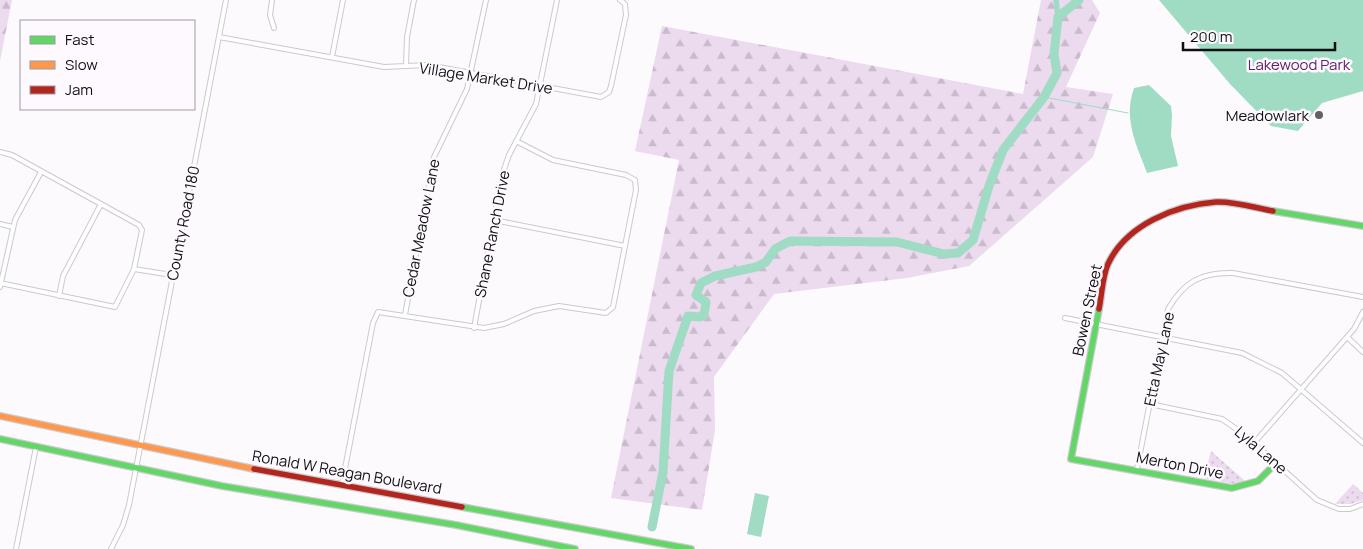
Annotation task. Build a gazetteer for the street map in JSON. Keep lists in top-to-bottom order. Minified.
{"streets":{"main road":["Bowen Street","Merton Drive","Ronald W Reagan Boulevard"],"street":["Village Market Drive","County Road 180","Cedar Meadow Lane","Shane Ranch Drive","Etta May Lane","Lyla Lane"]},"crossings":[["Village Market Drive","County Road 180"],["Village Market Drive","Cedar Meadow Lane"],["Village Market Drive","Shane Ranch Drive"],["County Road 180","Ronald W Reagan Boulevard"],["Bowen Street","Merton Drive"],["Etta May Lane","Lyla Lane"],["Etta May Lane","Merton Drive"],["Lyla Lane","Merton Drive"]],"parks":["Lakewood Park"],"places":["Meadowlark"],"legend":["Fast","Slow","Jam"],"scale_bar":"200 m"}
